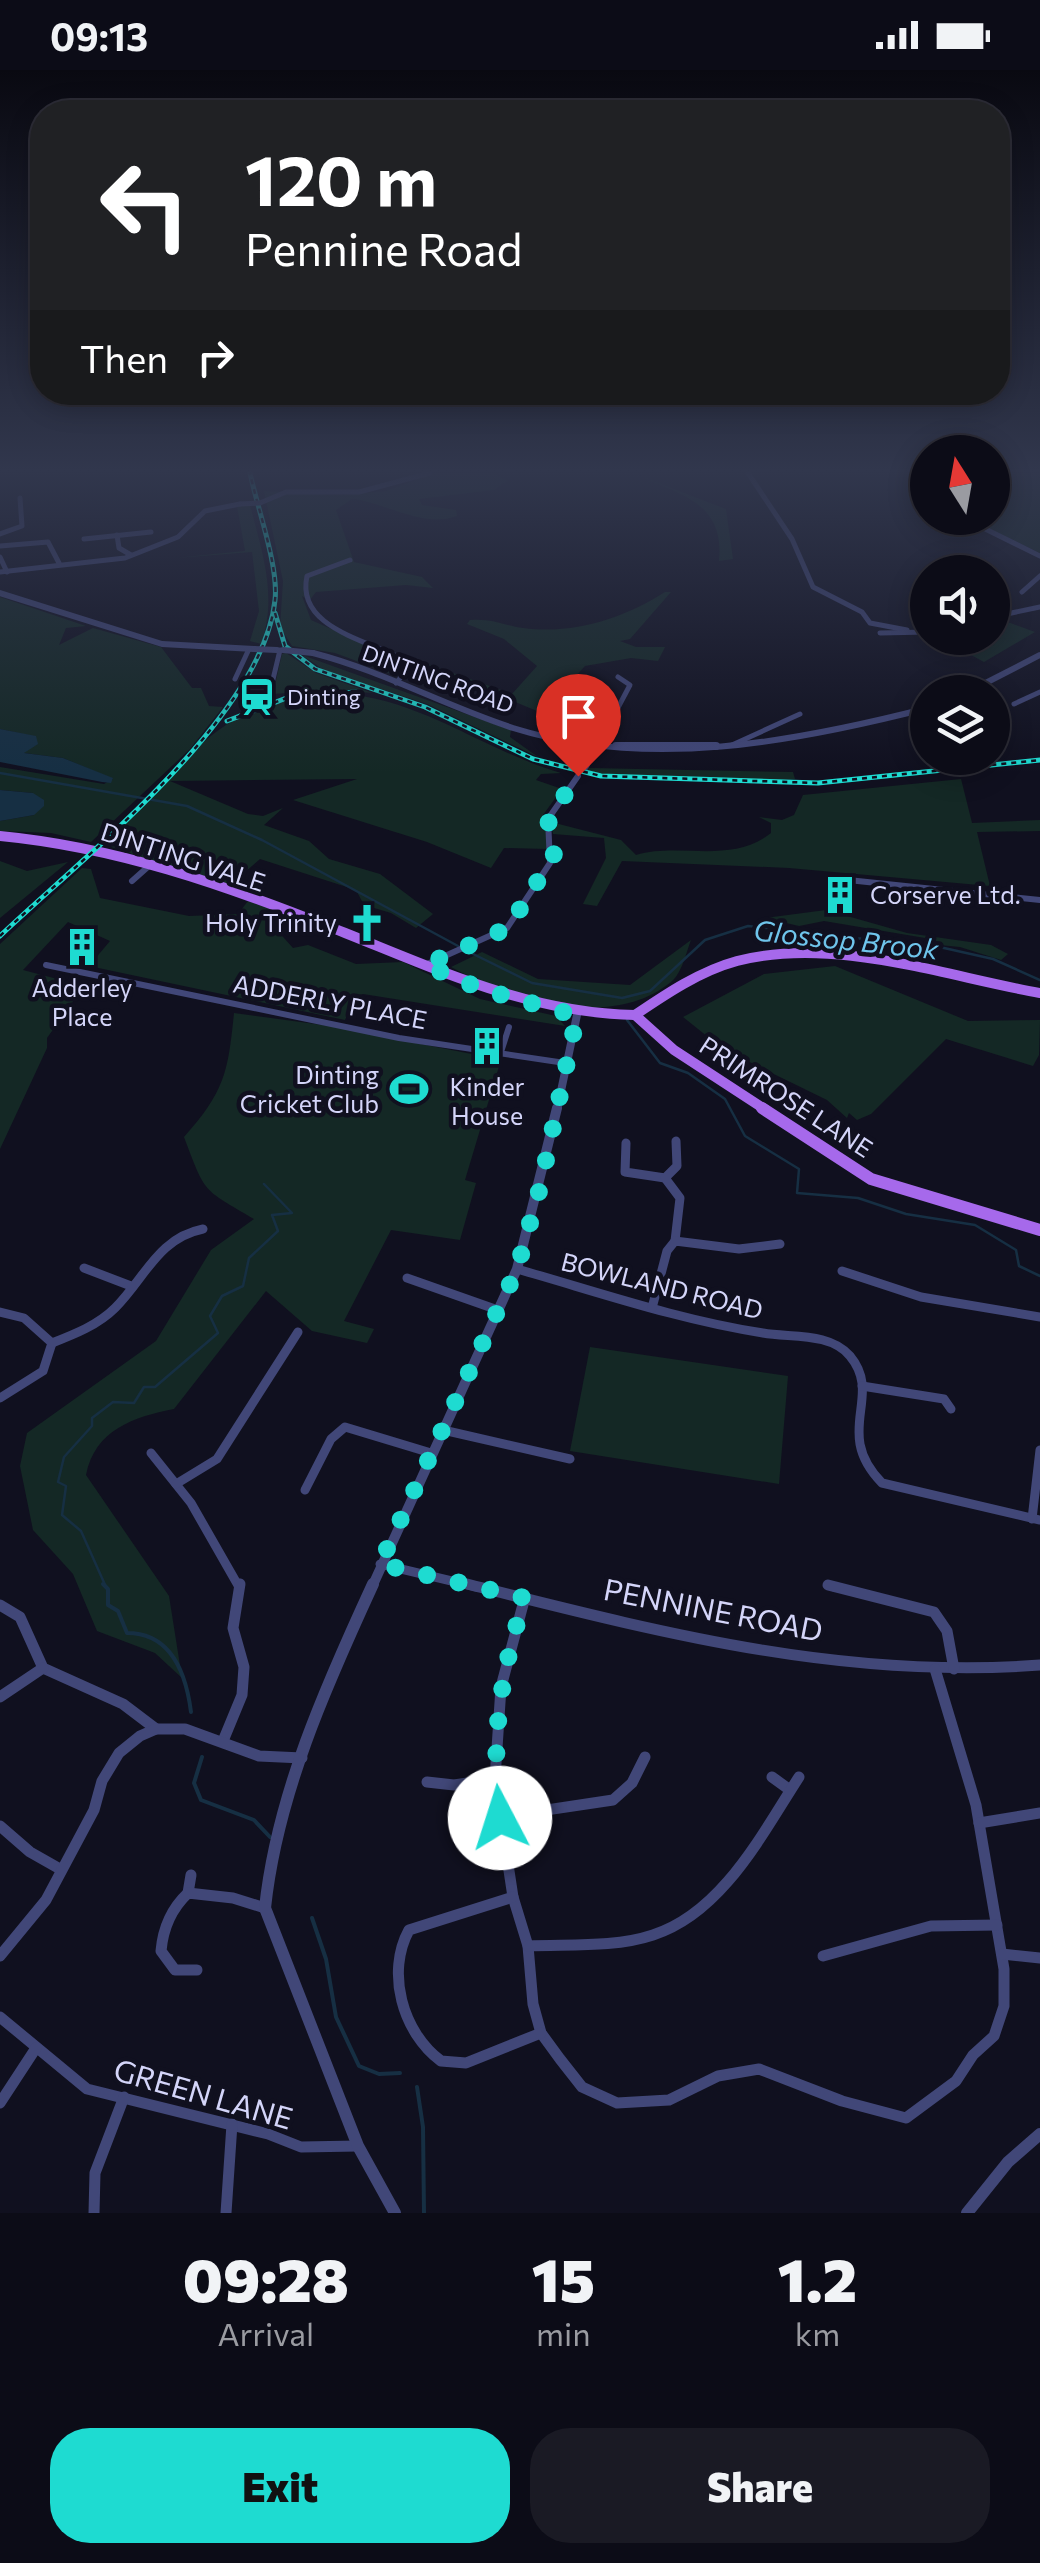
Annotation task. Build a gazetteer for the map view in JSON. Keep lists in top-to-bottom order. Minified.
{"streets":{"main road":["DINTING VALE","PRIMROSE LANE"],"street":["DINTING ROAD","ADDERLY PLACE","BOWLAND ROAD","PENNINE ROAD","GREEN LANE"]},"crossings":[["DINTING VALE","PRIMROSE LANE"]],"water":["Glossop Brook"],"places":{"station":["Dinting"],"building":["Corserve Ltd.","Adderley Place","Kinder House"],"church":["Holy Trinity"],"sports":["Dinting Cricket Club"]},"north":"top","page":{"status":"09:13","turn":["120 m","Pennine Road"],"then":"Then","eta":["09:28","Arrival","15","min","1.2","km"],"buttons":["Exit","Share"]}}
